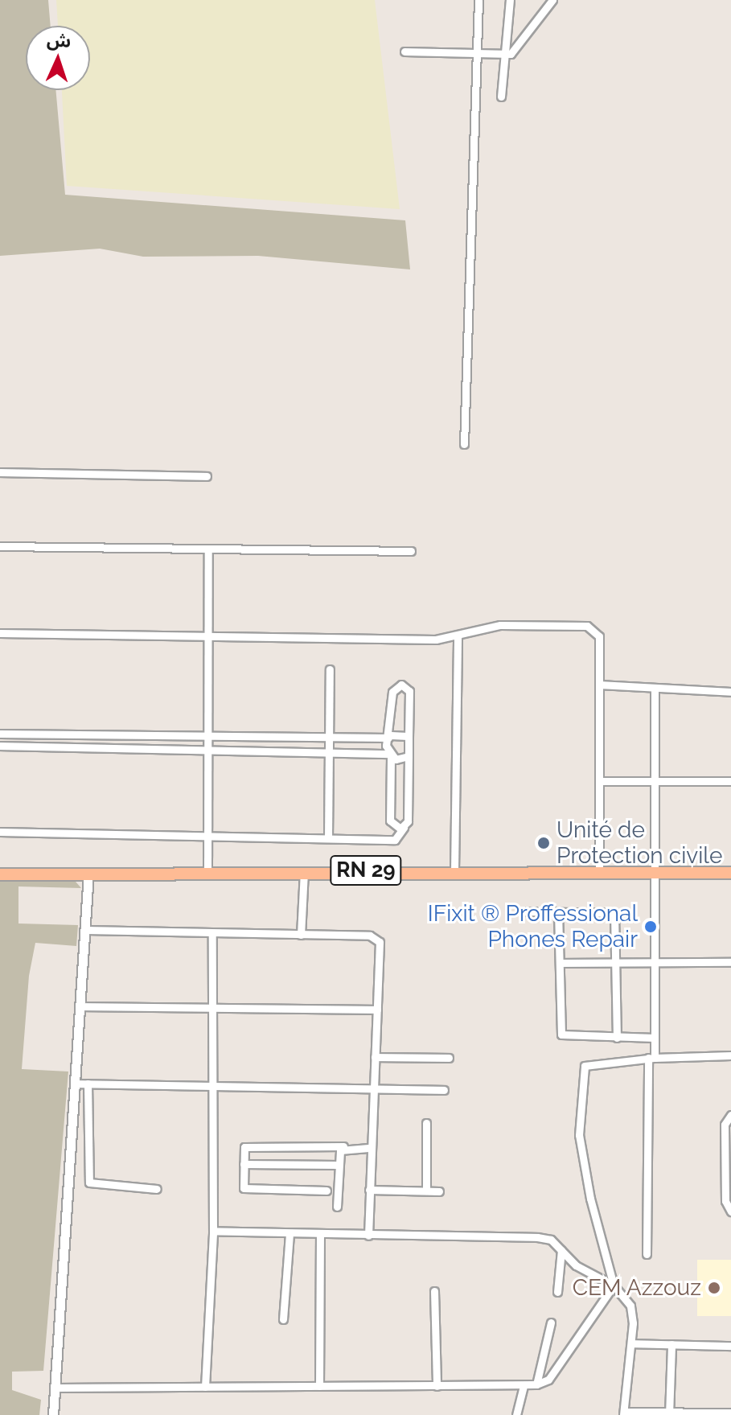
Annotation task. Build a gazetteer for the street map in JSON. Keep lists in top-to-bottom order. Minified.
{"streets":{"main road":["RN 29"]},"places":["Unité de Protection civile","IFixit ® Proffessional Phones Repair","CEM Azzouz"],"north":"top"}
